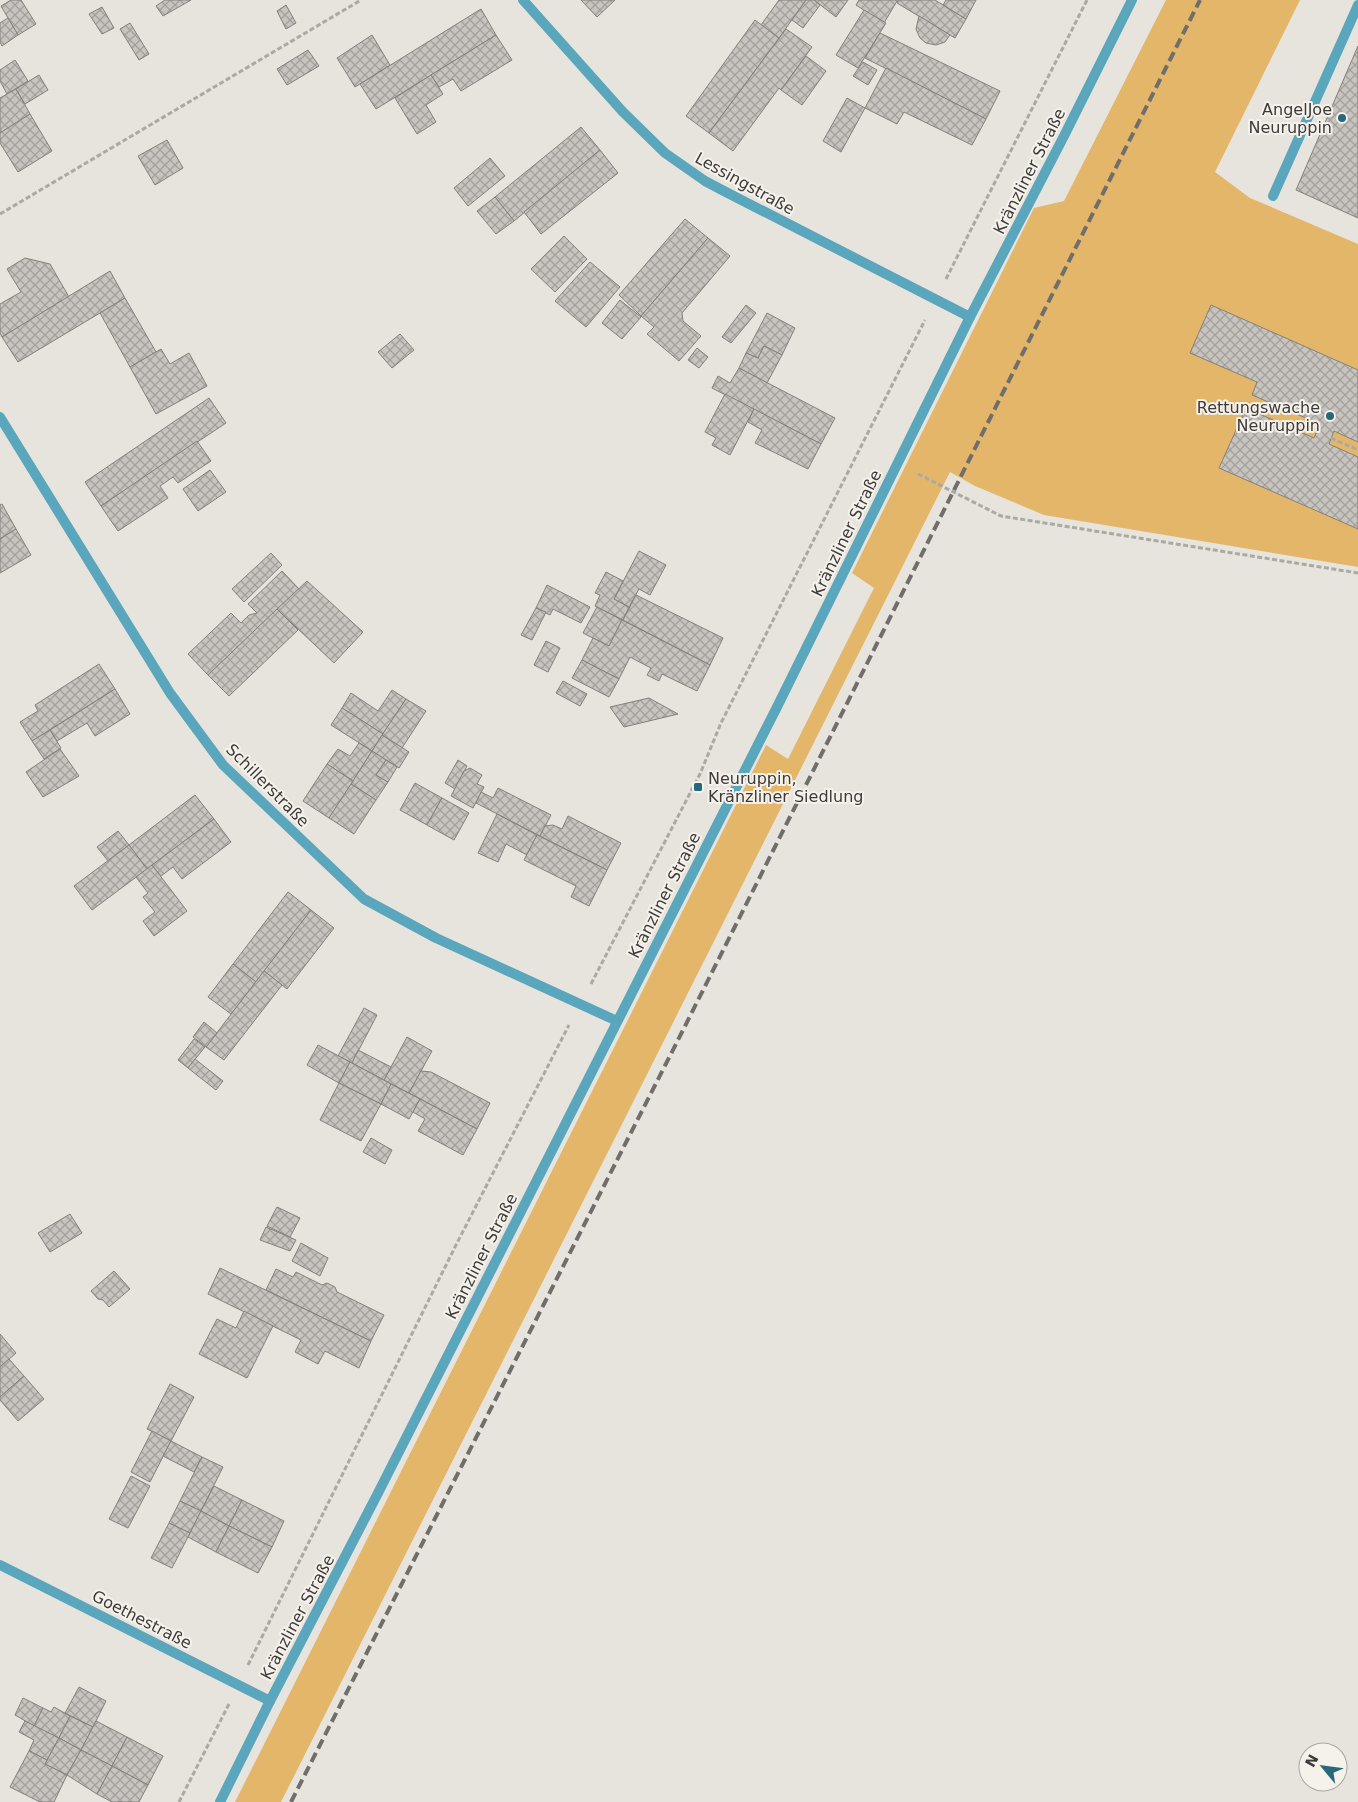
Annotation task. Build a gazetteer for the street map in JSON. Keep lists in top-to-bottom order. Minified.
{"streets":{"street":["Kränzliner Straße","Lessingstraße","Schillerstraße","Goethestraße"]},"crossings":[["Kränzliner Straße","Lessingstraße"],["Kränzliner Straße","Schillerstraße"],["Kränzliner Straße","Goethestraße"]],"places":{"other":["AngelJoe Neuruppin","Rettungswache Neuruppin"],"transit":["Neuruppin, Kränzliner Siedlung"]},"north":"top left"}
